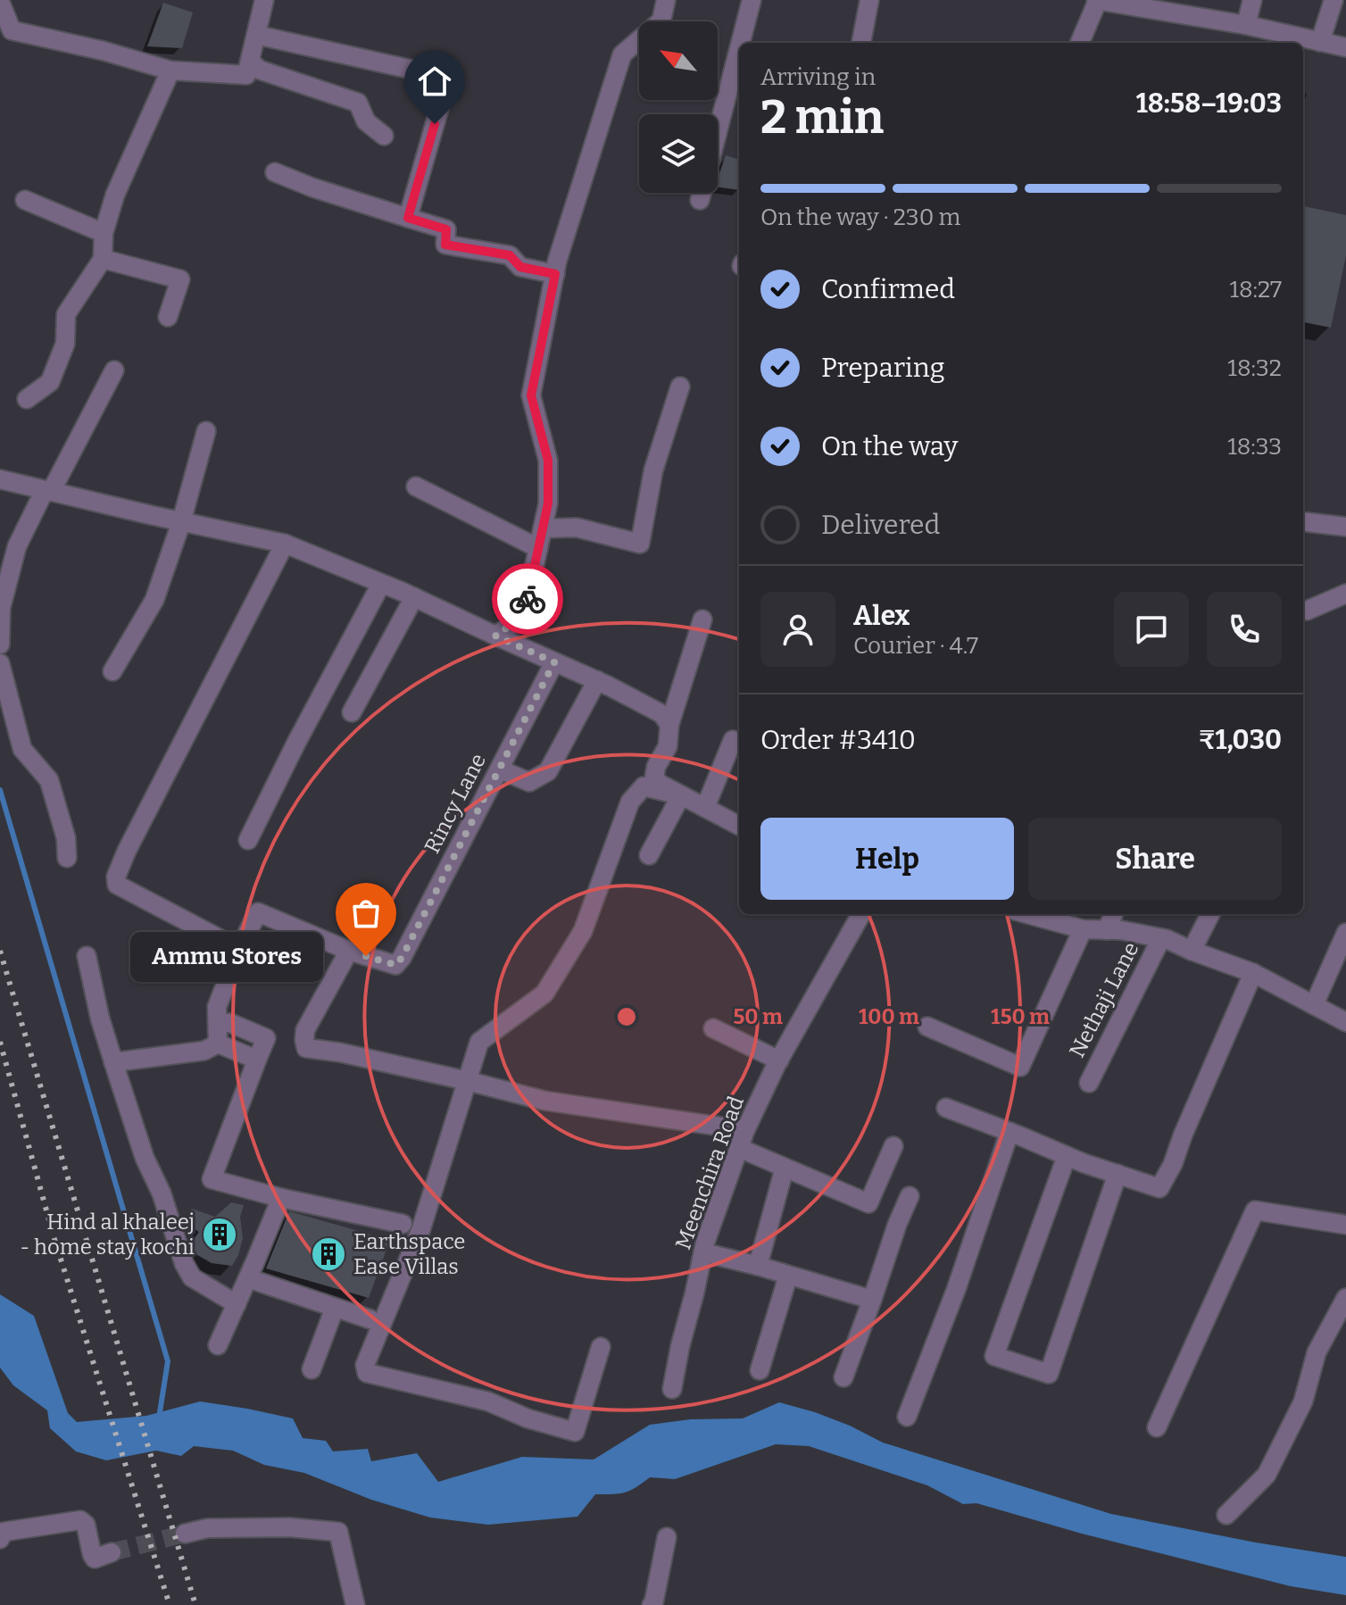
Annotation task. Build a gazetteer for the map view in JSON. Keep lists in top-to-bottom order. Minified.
{"streets":{"street":["Rincy Lane","Nethaji Lane","Meenchira Road"]},"places":{"other":["Ammu Stores"],"building":["Hind al khaleej - home stay kochi","Earthspace Ease Villas"]},"north":"top left","page":{"heading":["2 min","Arriving in","18:58–19:03"],"panel":["Alex","Courier · 4.7","Order #3410","₹1,030"],"bar":"On the way · 230 m","list":[["Confirmed","18:27"],["Preparing","18:32"],["On the way","18:33"],"Delivered"],"buttons":["Help","Share"],"bubble":"Ammu Stores"},"rings":["50 m","100 m","150 m"]}
